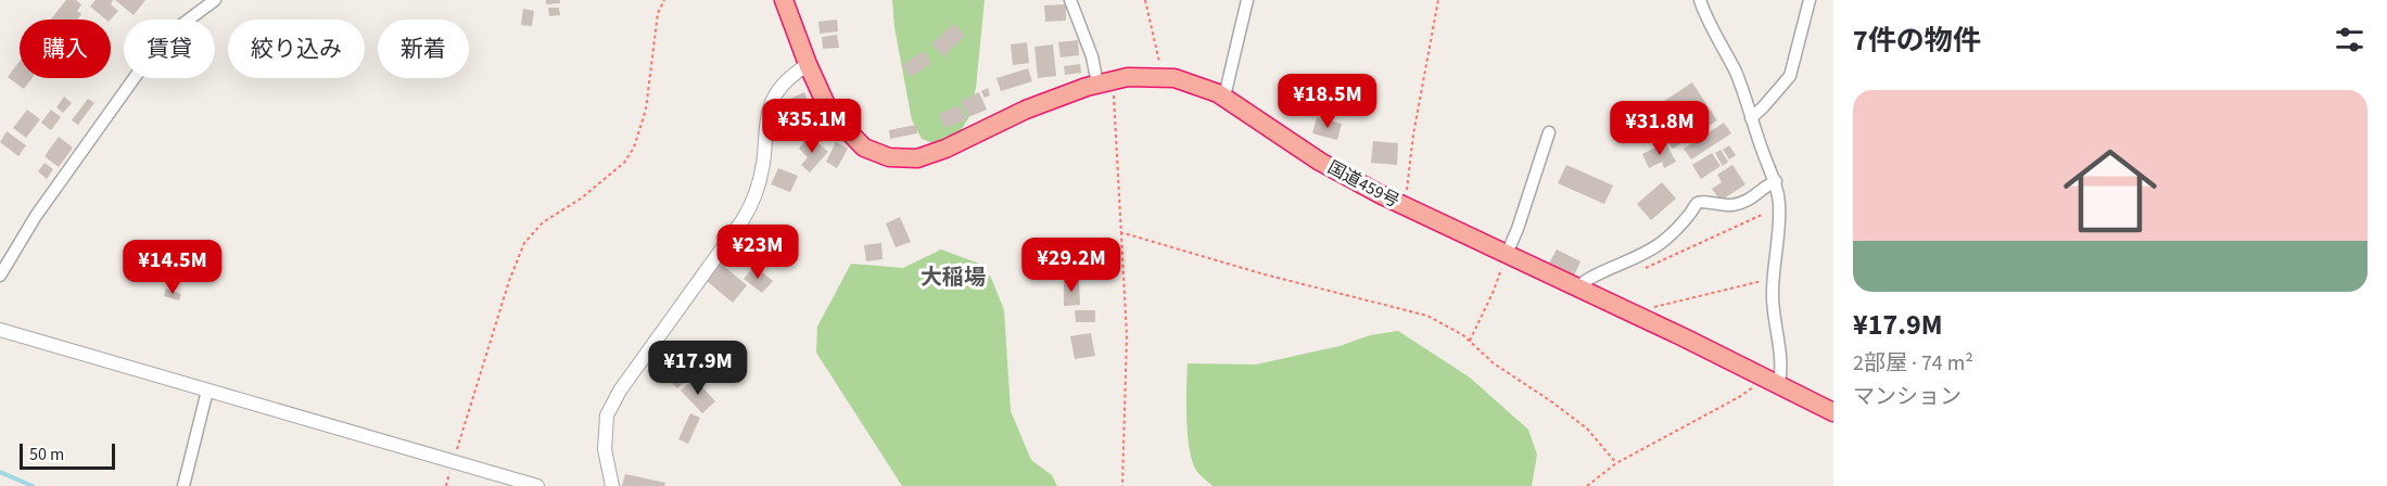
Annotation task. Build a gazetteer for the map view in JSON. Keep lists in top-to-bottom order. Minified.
{"streets":{"highway":["国道459号"]},"districts":["大稲場"],"scale_bar":"50 m","page":{"heading":"7件の物件","chip":["購入","賃貸","絞り込み","新着"],"price":["¥18.5M","¥35.1M","¥31.8M","¥23M","¥29.2M","¥14.5M","¥17.9M"],"list":[{"name":"¥17.9M","note":"2部屋 · 74 m² · マンション"}],"scale":"50 m"}}
